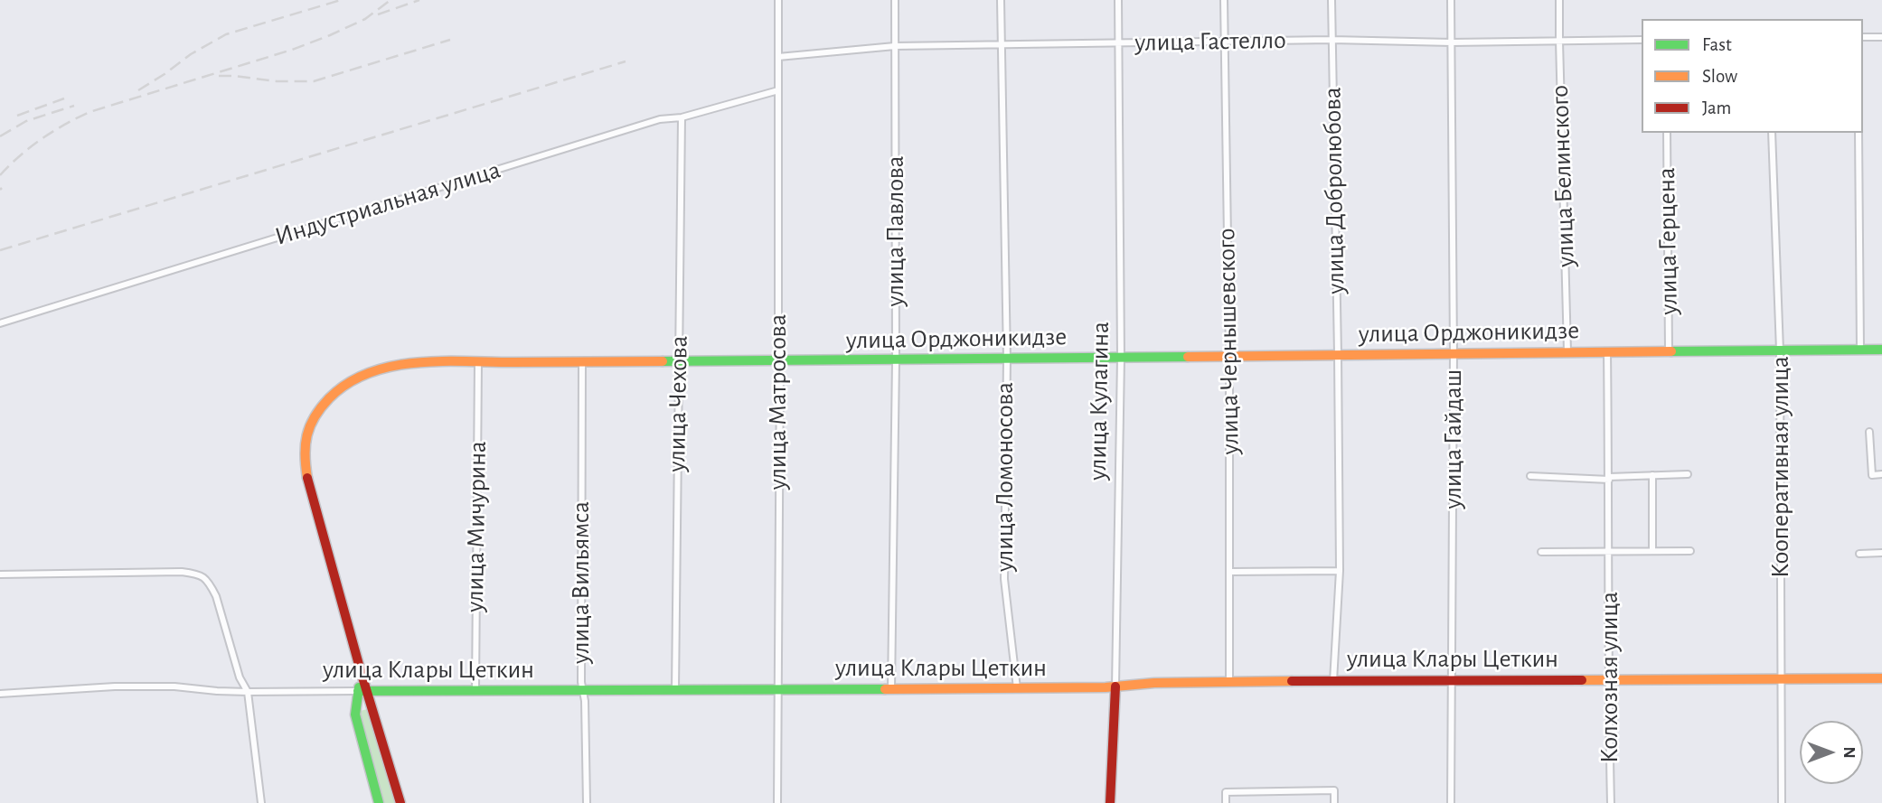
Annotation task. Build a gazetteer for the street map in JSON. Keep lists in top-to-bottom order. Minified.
{"streets":{"street":["улица Гастелло","улица Белинского","улица Добролюбова","Индустриальная улица","улица Павлова","улица Герцена","улица Орджоникидзе","улица Чернышевского","улица Кулагина","улица Матросова","улица Чехова","улица Гайдаш","Кооперативная улица","улица Ломоносова","улица Мичурина","улица Вильямса","улица Клары Цеткин","Колхозная улица"]},"crossings":[["улица Гастелло","улица Белинского"],["улица Гастелло","улица Добролюбова"],["улица Гастелло","улица Павлова"],["улица Гастелло","улица Чернышевского"],["улица Гастелло","улица Кулагина"],["улица Гастелло","улица Матросова"],["улица Гастелло","улица Гайдаш"],["улица Гастелло","улица Ломоносова"],["улица Белинского","улица Орджоникидзе"],["улица Добролюбова","улица Орджоникидзе"],["улица Добролюбова","улица Клары Цеткин"],["Индустриальная улица","улица Матросова"],["Индустриальная улица","улица Чехова"],["улица Павлова","улица Орджоникидзе"],["улица Павлова","улица Клары Цеткин"],["улица Герцена","улица Орджоникидзе"],["улица Орджоникидзе","улица Чернышевского"],["улица Орджоникидзе","улица Кулагина"],["улица Орджоникидзе","улица Матросова"],["улица Орджоникидзе","улица Чехова"],["улица Орджоникидзе","улица Гайдаш"],["улица Орджоникидзе","Кооперативная улица"],["улица Орджоникидзе","улица Ломоносова"],["улица Орджоникидзе","улица Мичурина"],["улица Орджоникидзе","улица Вильямса"],["улица Орджоникидзе","улица Клары Цеткин"],["улица Орджоникидзе","Колхозная улица"],["улица Чернышевского","улица Клары Цеткин"],["улица Кулагина","улица Клары Цеткин"],["улица Матросова","улица Клары Цеткин"],["улица Чехова","улица Клары Цеткин"],["улица Гайдаш","улица Клары Цеткин"],["Кооперативная улица","улица Клары Цеткин"],["улица Ломоносова","улица Клары Цеткин"],["улица Мичурина","улица Клары Цеткин"],["улица Вильямса","улица Клары Цеткин"],["улица Клары Цеткин","Колхозная улица"]],"legend":["Fast","Slow","Jam"],"north":"right"}
